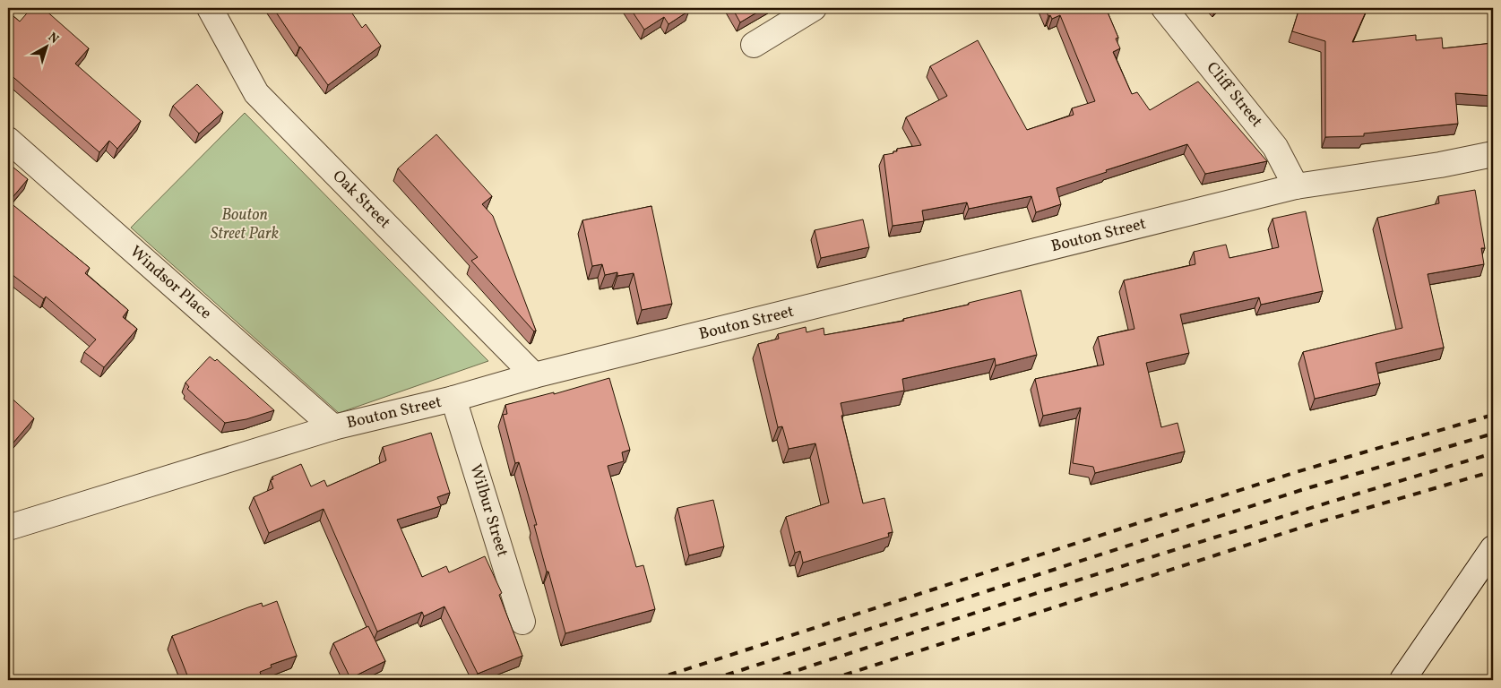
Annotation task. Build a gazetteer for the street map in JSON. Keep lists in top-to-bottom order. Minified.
{"streets":{"street":["Cliff Street","Oak Street","Bouton Street","Windsor Place","Wilbur Street"]},"crossings":[["Cliff Street","Bouton Street"],["Oak Street","Bouton Street"],["Bouton Street","Windsor Place"],["Bouton Street","Wilbur Street"]],"parks":["Bouton Street Park"],"north":"top right"}
